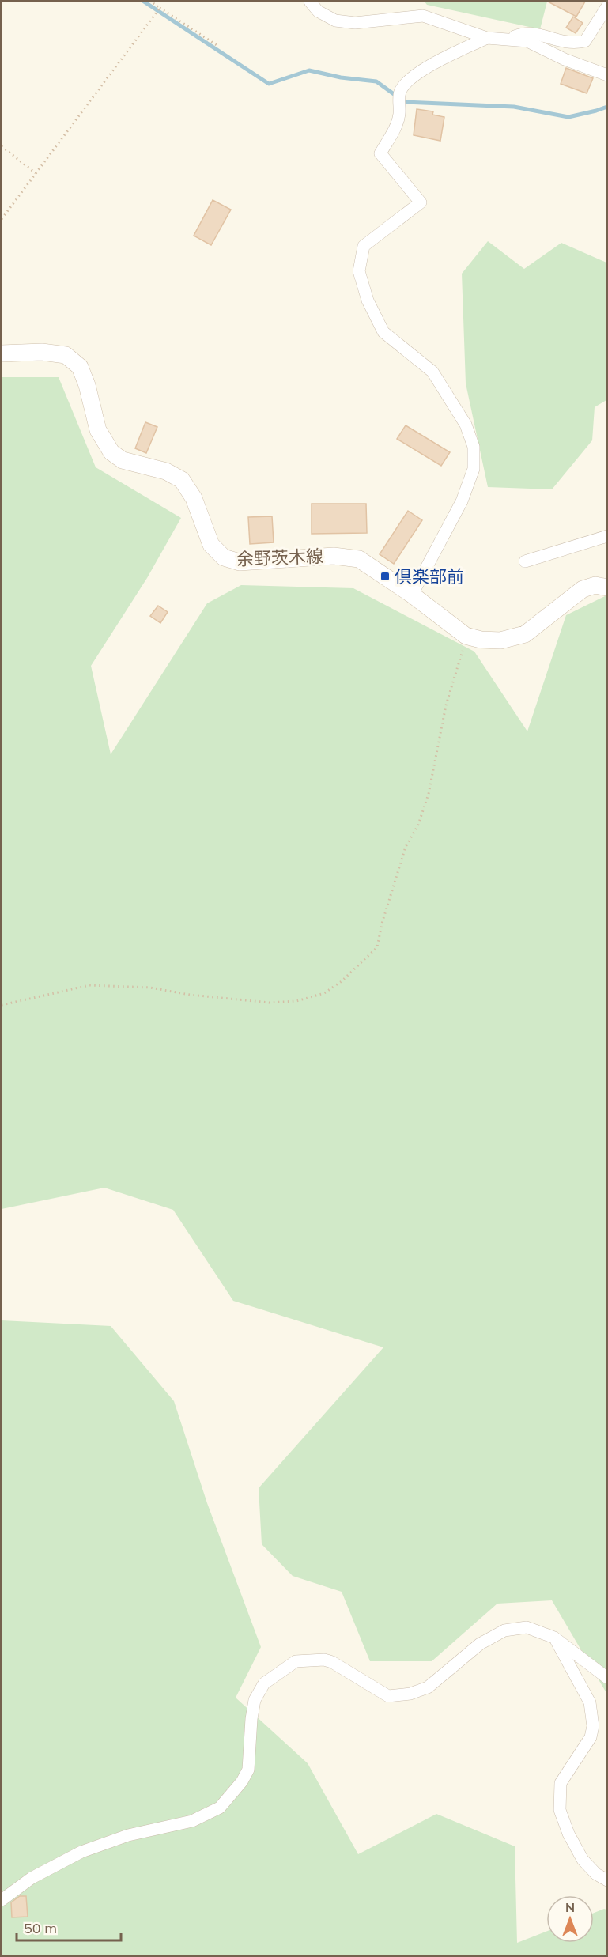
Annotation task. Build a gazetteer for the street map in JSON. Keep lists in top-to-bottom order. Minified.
{"streets":{"main road":["余野茨木線"]},"places":{"transit":["倶楽部前"]},"scale_bar":"50 m","north":"top"}
